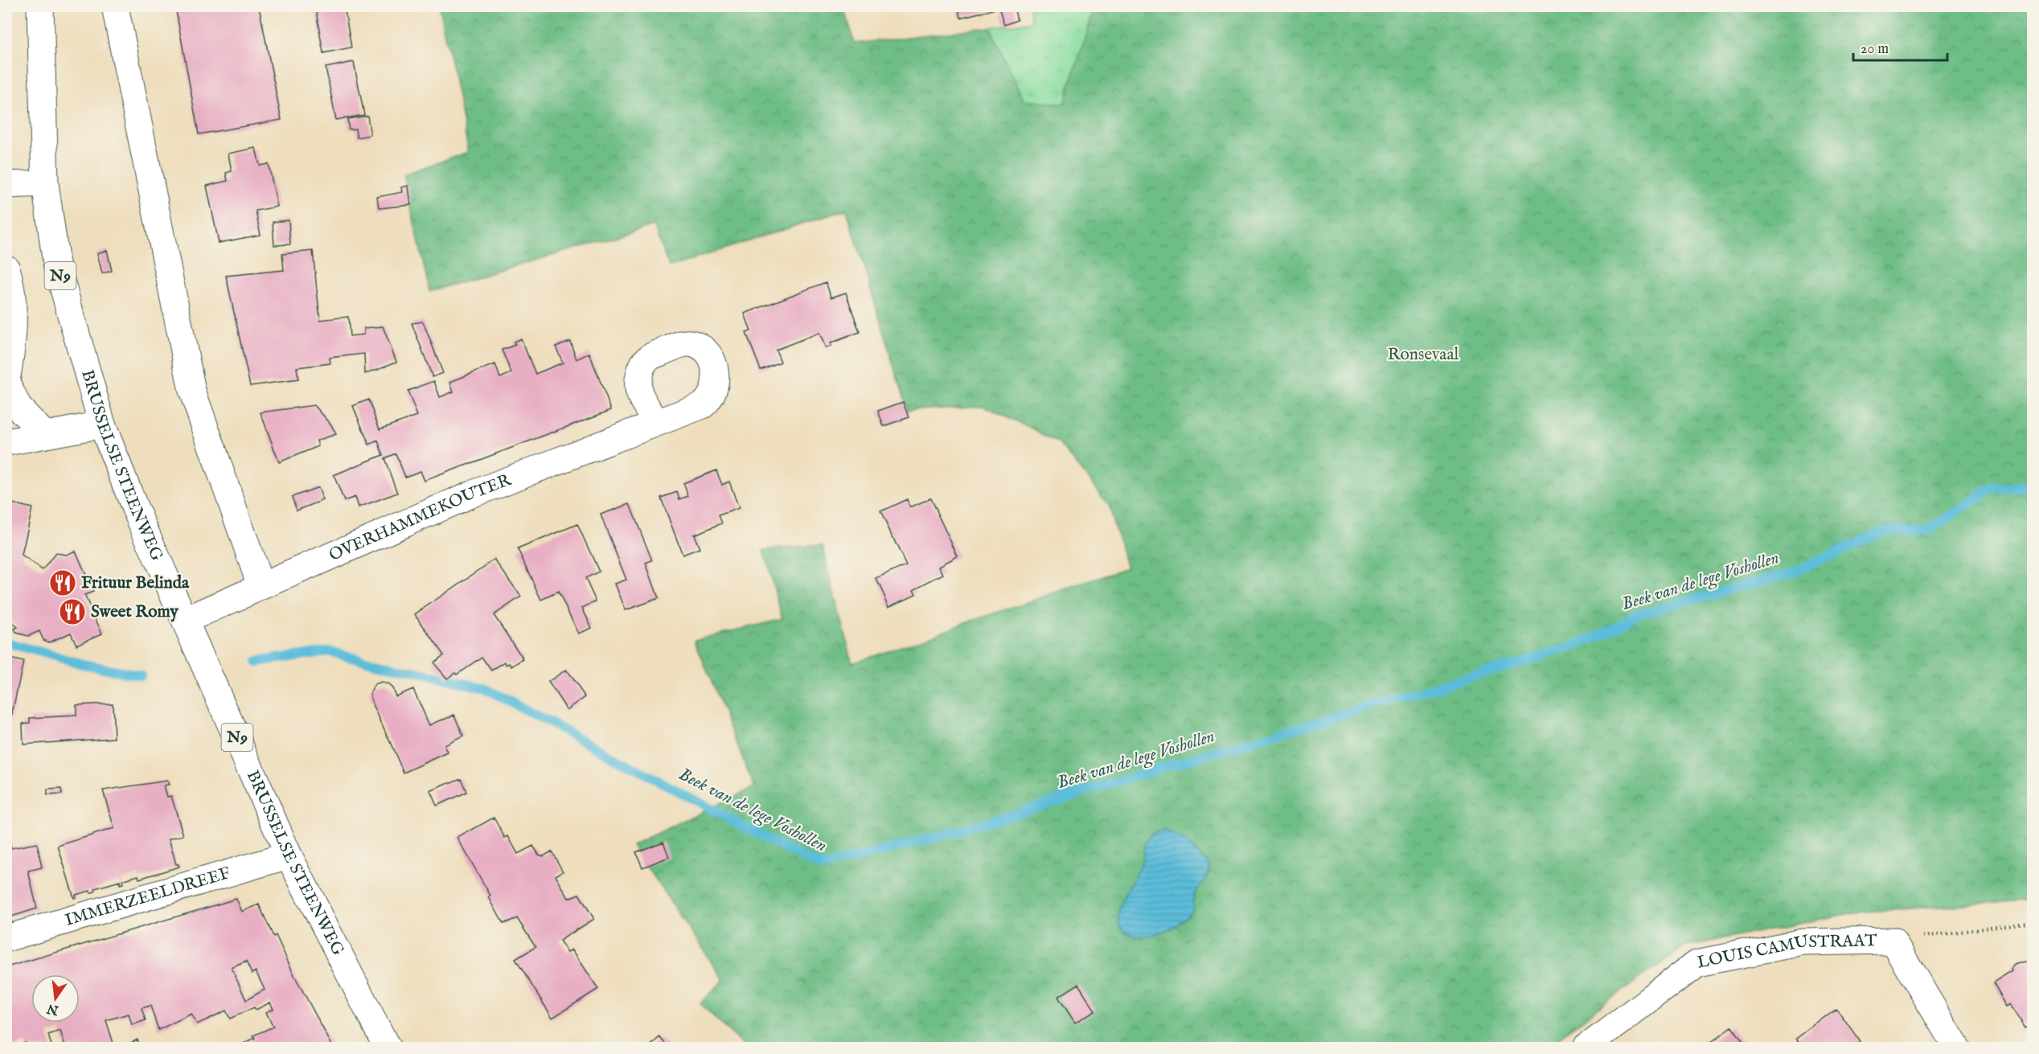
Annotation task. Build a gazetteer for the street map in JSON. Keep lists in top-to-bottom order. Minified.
{"streets":{"street":["N9","BRUSSELSE STEENWEG","OVERHAMMEKOUTER","IMMERZEELDREEF","LOUIS CAMUSTRAAT"]},"crossings":[["BRUSSELSE STEENWEG","OVERHAMMEKOUTER"],["BRUSSELSE STEENWEG","IMMERZEELDREEF"]],"water":["Beek van de lege Voshollen"],"parks":["Ronsevaal"],"places":{"restaurant":["Frituur Belinda","Sweet Romy"]},"scale_bar":"20 m","north":"bottom"}
